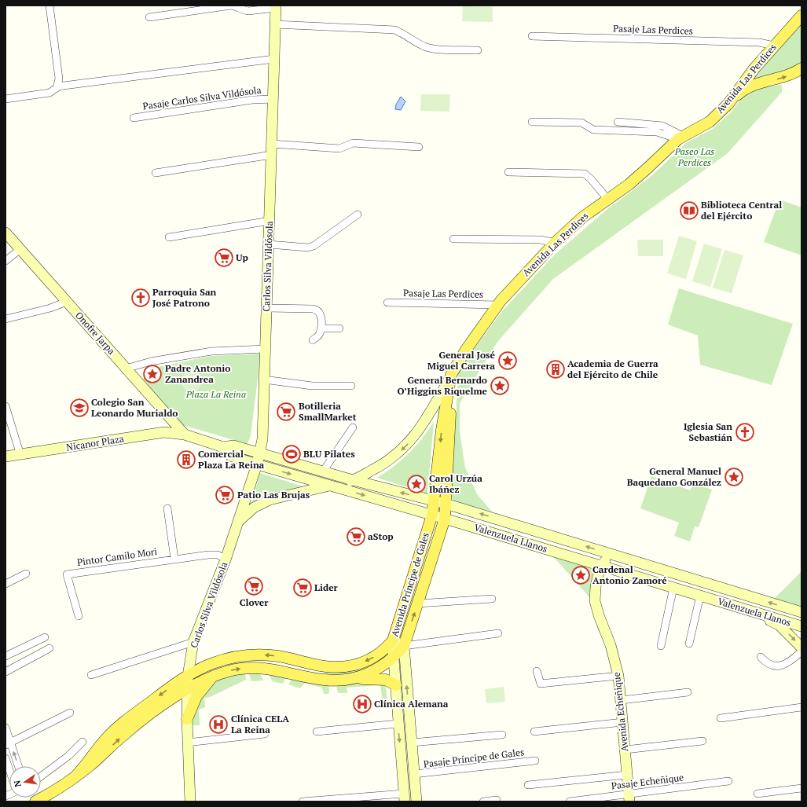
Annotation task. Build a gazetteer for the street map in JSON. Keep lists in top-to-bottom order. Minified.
{"streets":{"main road":["Avenida Las Perdices","Avenida Príncipe de Gales"],"street":["Pasaje Las Perdices","Pasaje Carlos Silva Vildósola","Carlos Silva Vildósola","Onofre Jarpa","Nicanor Plaza","Valenzuela Llanos","Pintor Camilo Mori","Avenida Echeñique","Pasaje Príncipe de Gales","Pasaje Echeñique"]},"crossings":[["Pasaje Las Perdices","Avenida Las Perdices"],["Avenida Las Perdices","Carlos Silva Vildósola"],["Avenida Las Perdices","Valenzuela Llanos"],["Avenida Las Perdices","Avenida Príncipe de Gales"],["Pasaje Carlos Silva Vildósola","Carlos Silva Vildósola"],["Carlos Silva Vildósola","Valenzuela Llanos"],["Carlos Silva Vildósola","Pintor Camilo Mori"],["Onofre Jarpa","Nicanor Plaza"],["Onofre Jarpa","Valenzuela Llanos"],["Nicanor Plaza","Valenzuela Llanos"],["Valenzuela Llanos","Avenida Príncipe de Gales"],["Valenzuela Llanos","Avenida Echeñique"],["Avenida Príncipe de Gales","Pasaje Príncipe de Gales"],["Avenida Echeñique","Pasaje Echeñique"]],"parks":["Paseo Las Perdices","Plaza La Reina"],"places":{"library":["Biblioteca Central del Ejército"],"supermarket":["Up","Botilleria SmallMarket","Patio Las Brujas","aStop","Clover","Lider"],"church":["Parroquia San José Patrono","Iglesia San Sebastián"],"place":["General José Miguel Carrera","Padre Antonio Zanandrea","General Bernardo O’Higgins Riquelme","General Manuel Baquedano González","Carol Urzúa Ibáñez","Cardenal Antonio Zamoré"],"building":["Academia de Guerra del Ejército de Chile","Comercial Plaza La Reina"],"school or university":["Colegio San Leonardo Murialdo"],"sports":["BLU Pilates"],"hospital":["Clínica Alemana","Clínica CELA La Reina"]},"north":"left"}
